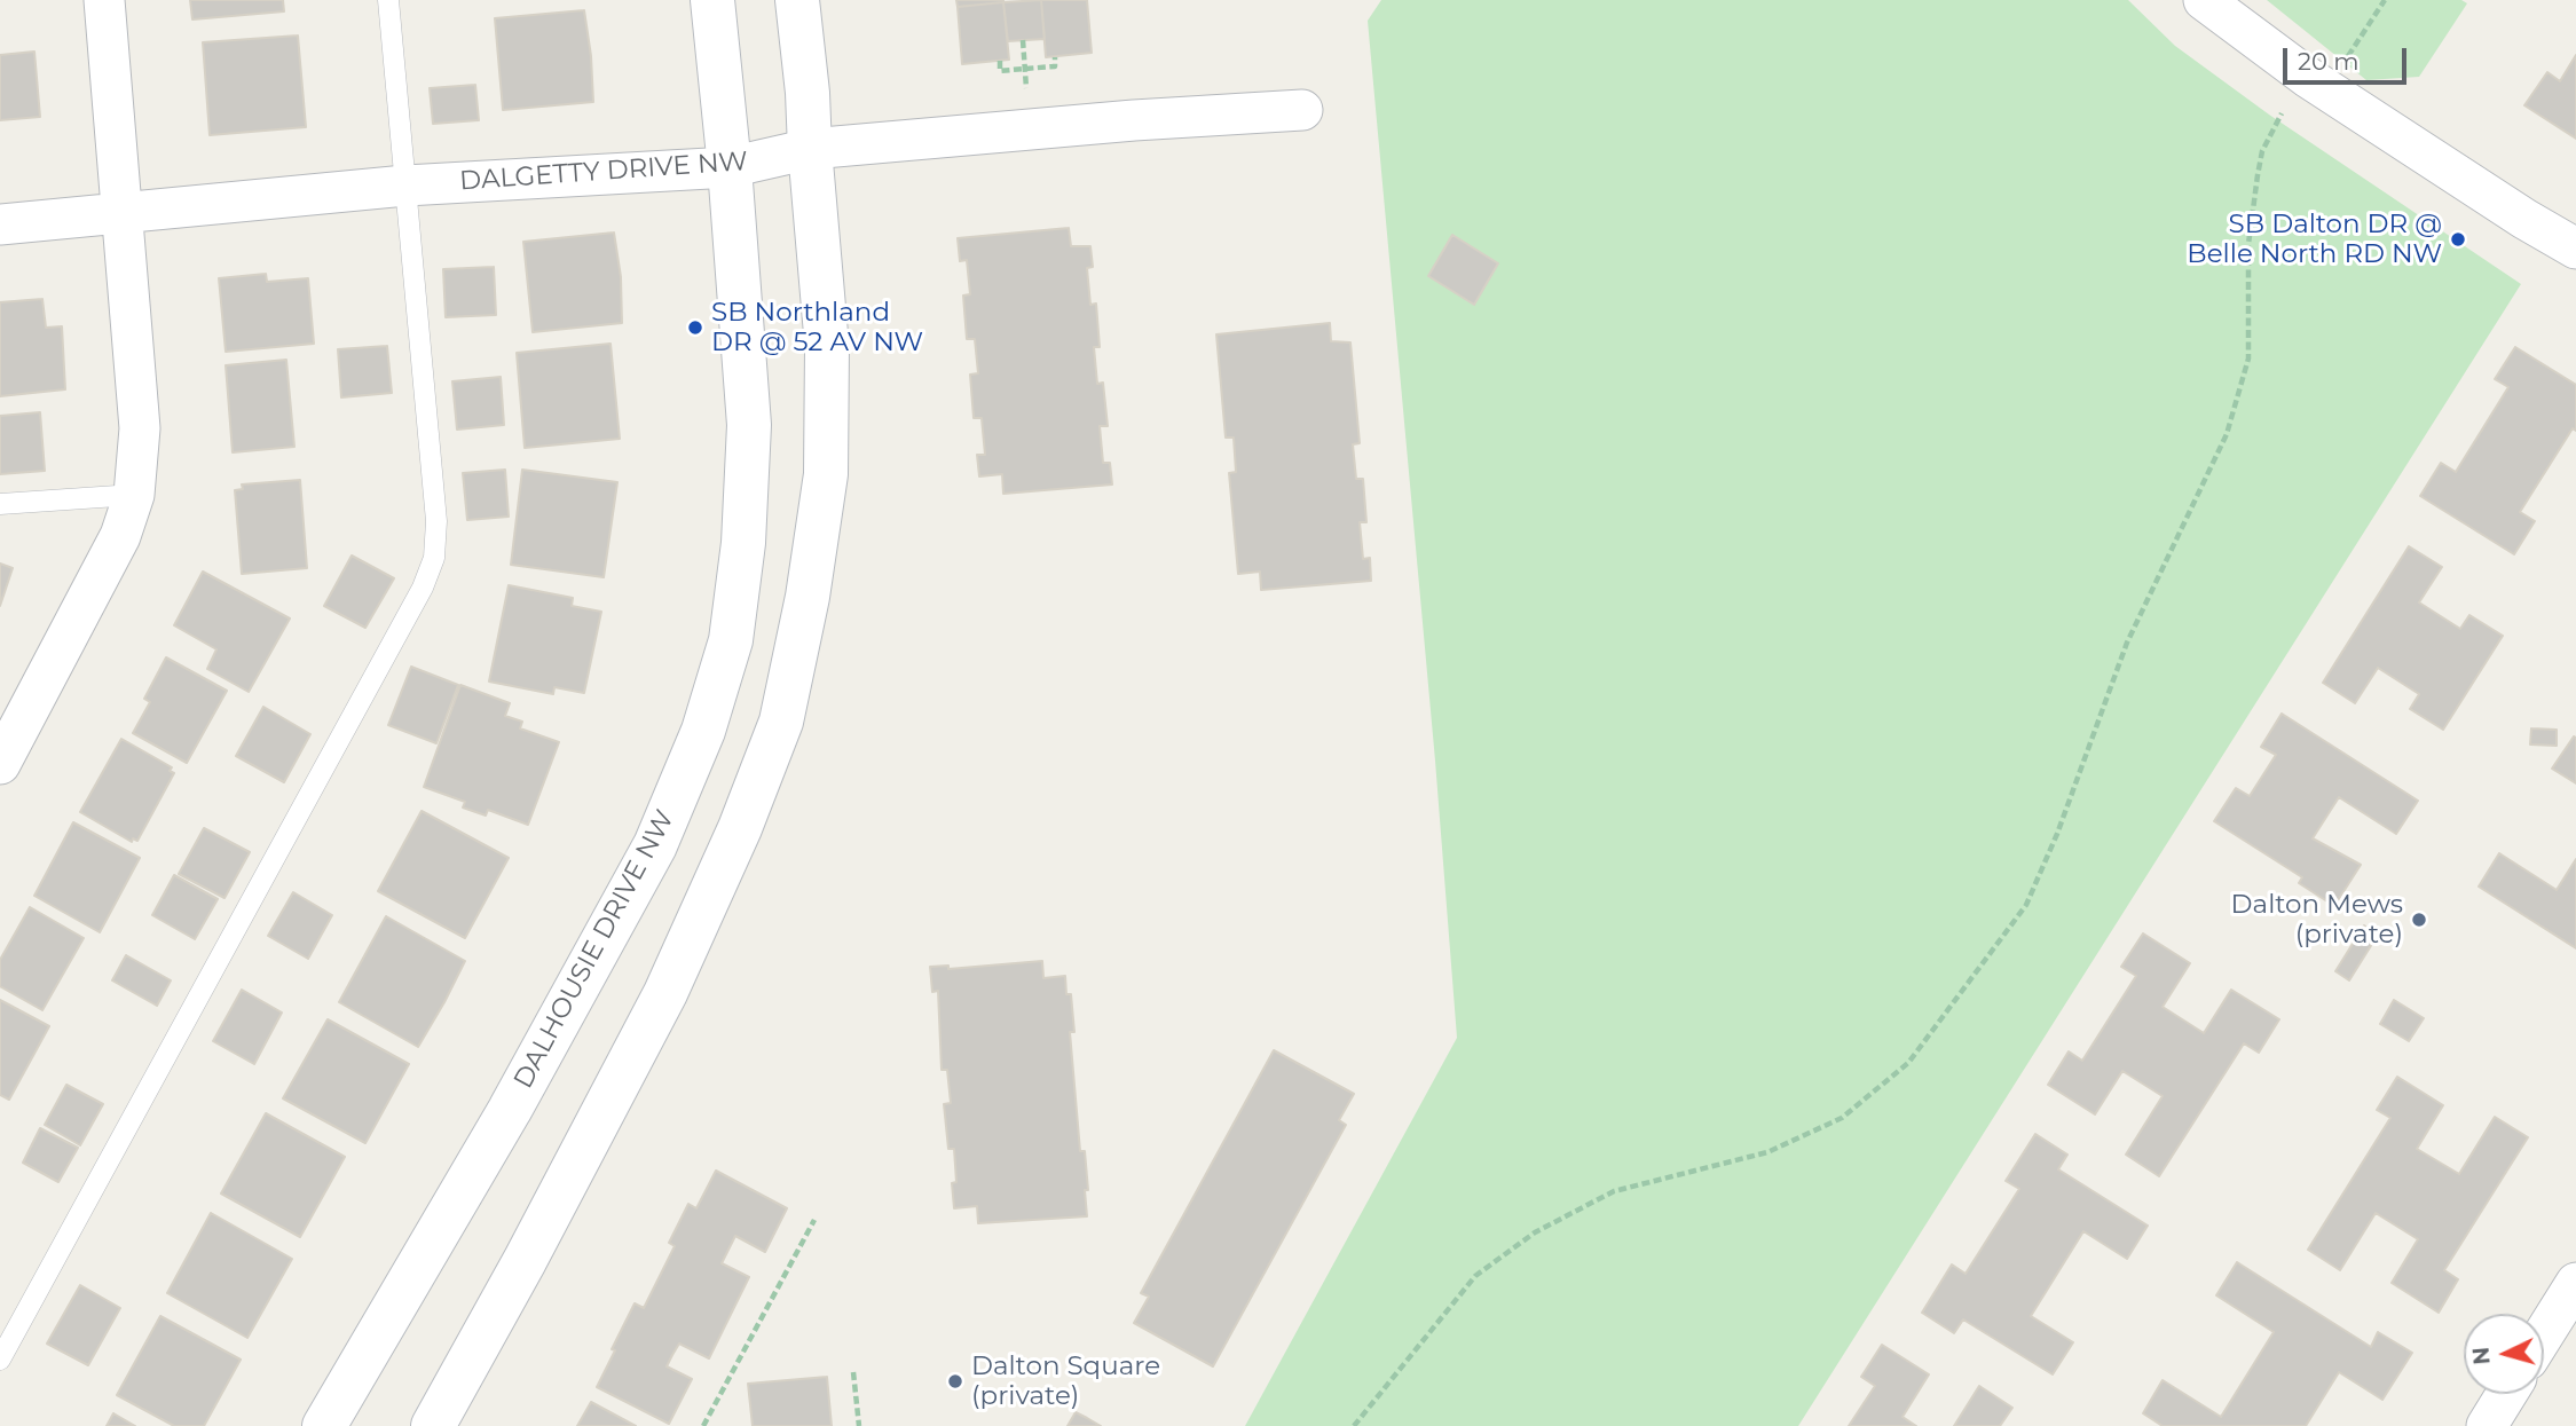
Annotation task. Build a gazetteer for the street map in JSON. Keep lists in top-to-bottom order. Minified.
{"streets":{"street":["DALGETTY DRIVE NW","DALHOUSIE DRIVE NW"]},"crossings":[["DALGETTY DRIVE NW","DALHOUSIE DRIVE NW"]],"places":["SB Dalton DR @ Belle North RD NW","SB Northland DR @ 52 AV NW","Dalton Mews (private)","Dalton Square (private)"],"scale_bar":"20 m","north":"left"}
